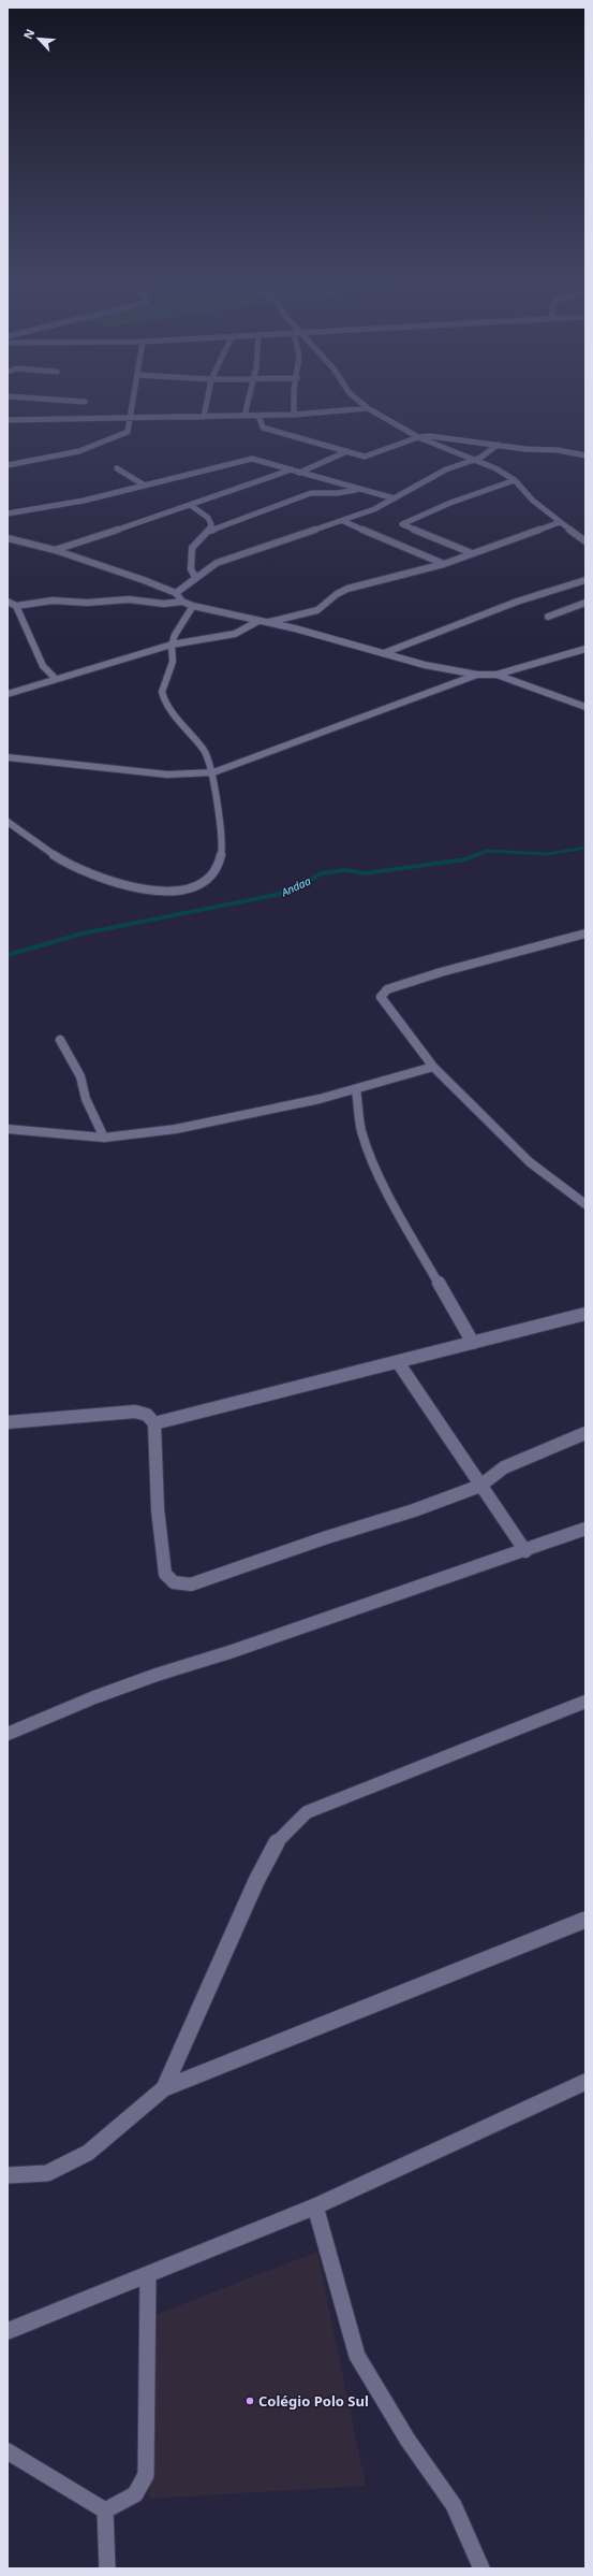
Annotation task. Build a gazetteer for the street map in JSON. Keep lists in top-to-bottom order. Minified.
{"water":["Andaa"],"places":["Colégio Polo Sul"],"north":"top left"}
